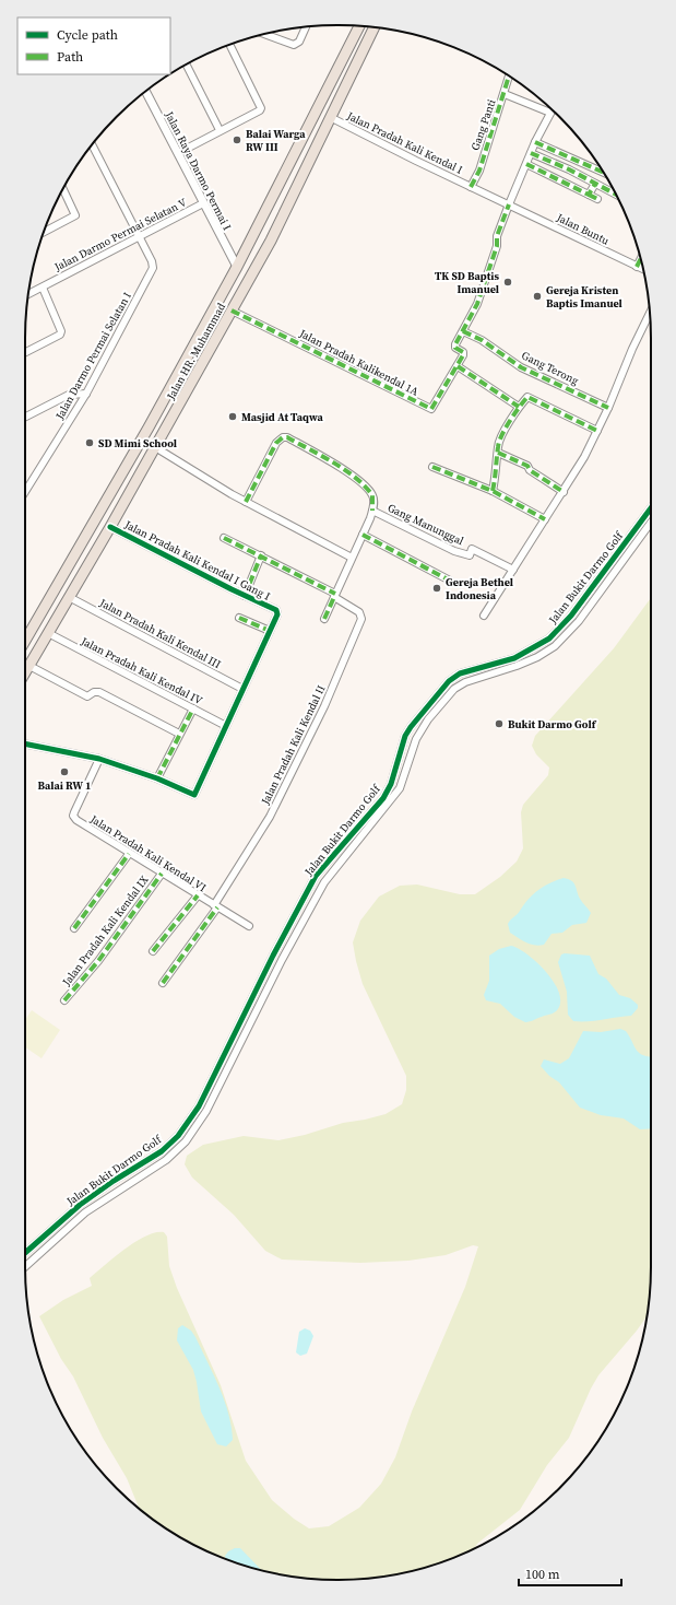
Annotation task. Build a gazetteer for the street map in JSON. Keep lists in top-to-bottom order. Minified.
{"streets":{"main road":["Jalan HR. Muhammad"],"street":["Gang Panti","Jalan Pradah Kali Kendal I","Jalan Raya Darmo Permai I","Jalan Buntu","Jalan Darmo Permai Selatan V","Jalan Darmo Permai Selatan I","Jalan Pradah Kalikendal 1A","Gang Terong","Gang Manunggal","Jalan Pradah Kali Kendal I Gang I","Jalan Bukit Darmo Golf","Jalan Pradah Kali Kendal III","Jalan Pradah Kali Kendal IV","Jalan Pradah Kali Kendal II","Jalan Pradah Kali Kendal VI","Jalan Pradah Kali Kendal IX"]},"crossings":[["Gang Panti","Jalan Pradah Kali Kendal I"],["Jalan Pradah Kali Kendal I","Jalan Buntu"],["Jalan Pradah Kali Kendal I","Jalan HR. Muhammad"],["Jalan Raya Darmo Permai I","Jalan Darmo Permai Selatan V"],["Jalan Raya Darmo Permai I","Jalan HR. Muhammad"],["Jalan Darmo Permai Selatan V","Jalan Darmo Permai Selatan I"],["Jalan HR. Muhammad","Jalan Pradah Kalikendal 1A"],["Jalan HR. Muhammad","Jalan Pradah Kali Kendal I Gang I"],["Jalan HR. Muhammad","Jalan Pradah Kali Kendal III"],["Jalan HR. Muhammad","Jalan Pradah Kali Kendal IV"],["Jalan Pradah Kali Kendal II","Jalan Pradah Kali Kendal VI"],["Jalan Pradah Kali Kendal VI","Jalan Pradah Kali Kendal IX"]],"places":["Balai Warga RW III","TK SD Baptis Imanuel","Gereja Kristen Baptis Imanuel","Masjid At Taqwa","SD Mimi School","Gereja Bethel Indonesia","Bukit Darmo Golf","Balai RW 1"],"legend":["Cycle path","Path"],"scale_bar":"100 m"}
